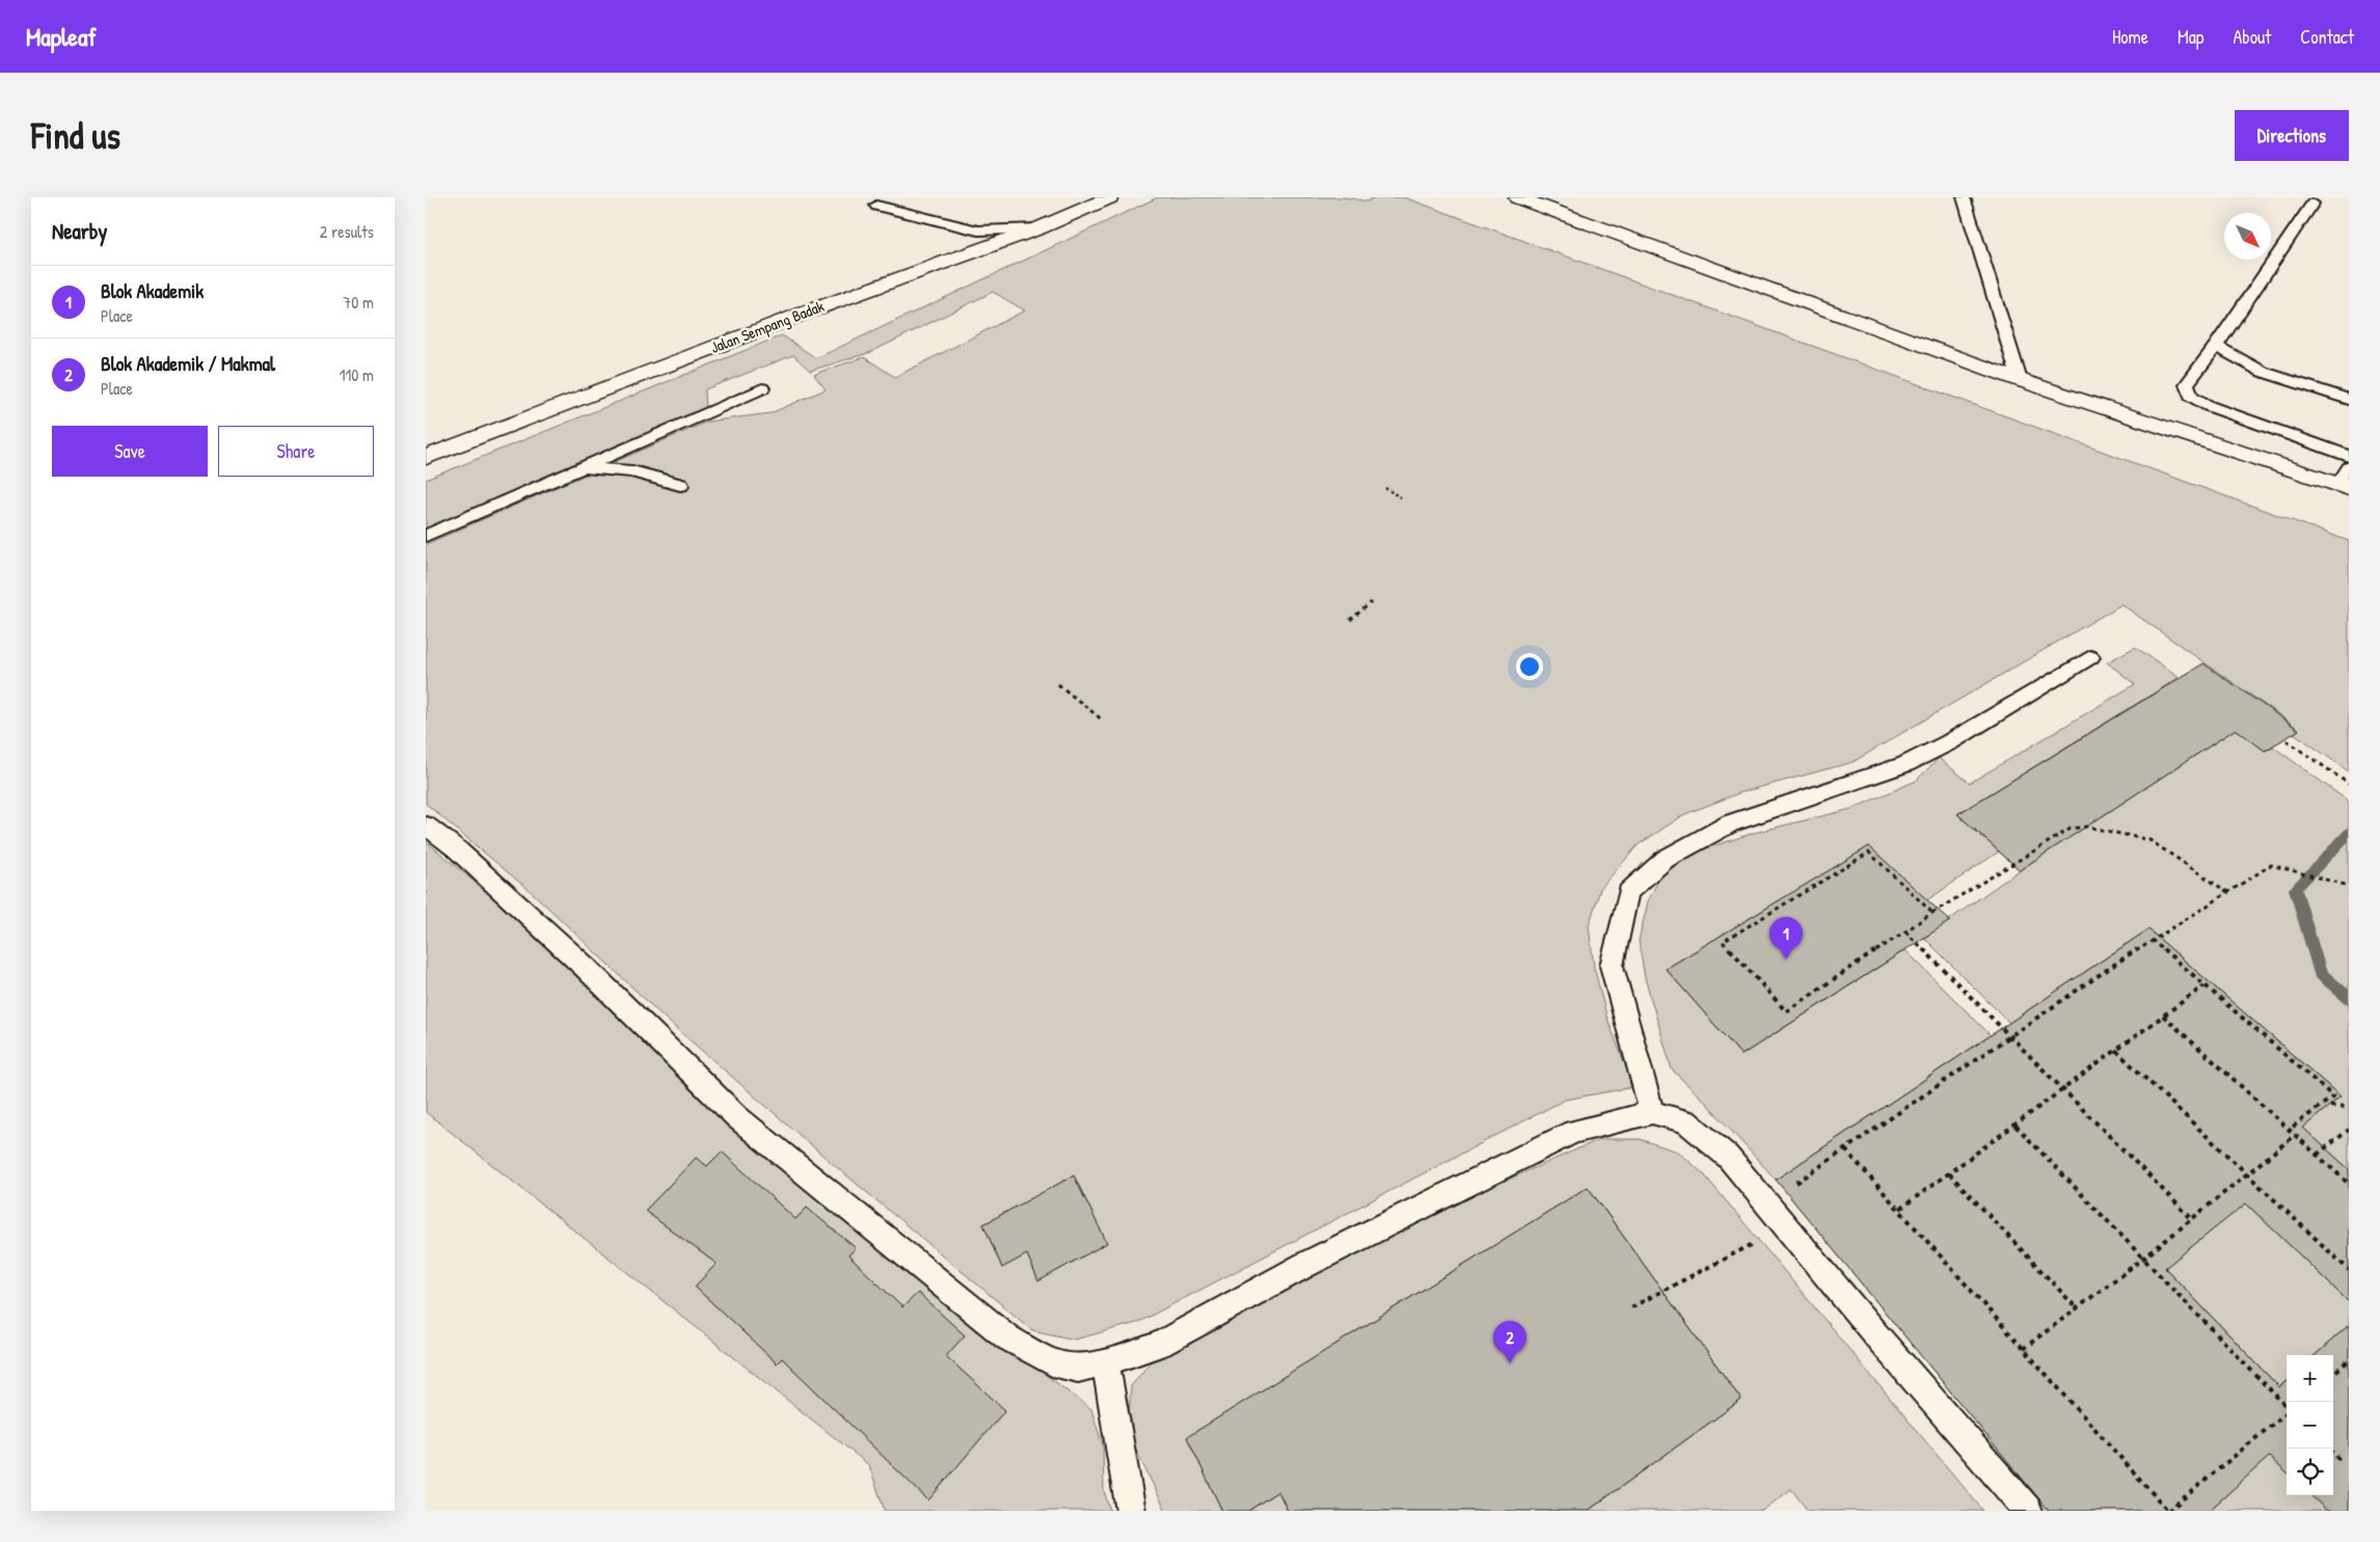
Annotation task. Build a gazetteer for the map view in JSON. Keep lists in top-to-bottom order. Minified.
{"streets":{"street":["Jalan Sempang Badak"]},"north":"bottom right","page":{"header":"Mapleaf","nav":["Home","Map","About","Contact"],"buttons":["Directions",["Save","Share"]],"title":"Find us","heading":["Nearby","2 results"],"list":[{"mark":"1","name":"Blok Akademik","note":"Place","value":"70 m"},{"mark":"2","name":"Blok Akademik / Makmal","note":"Place","value":"110 m"}],"pins":["1","2"],"map_buttons":["+","−"]}}
